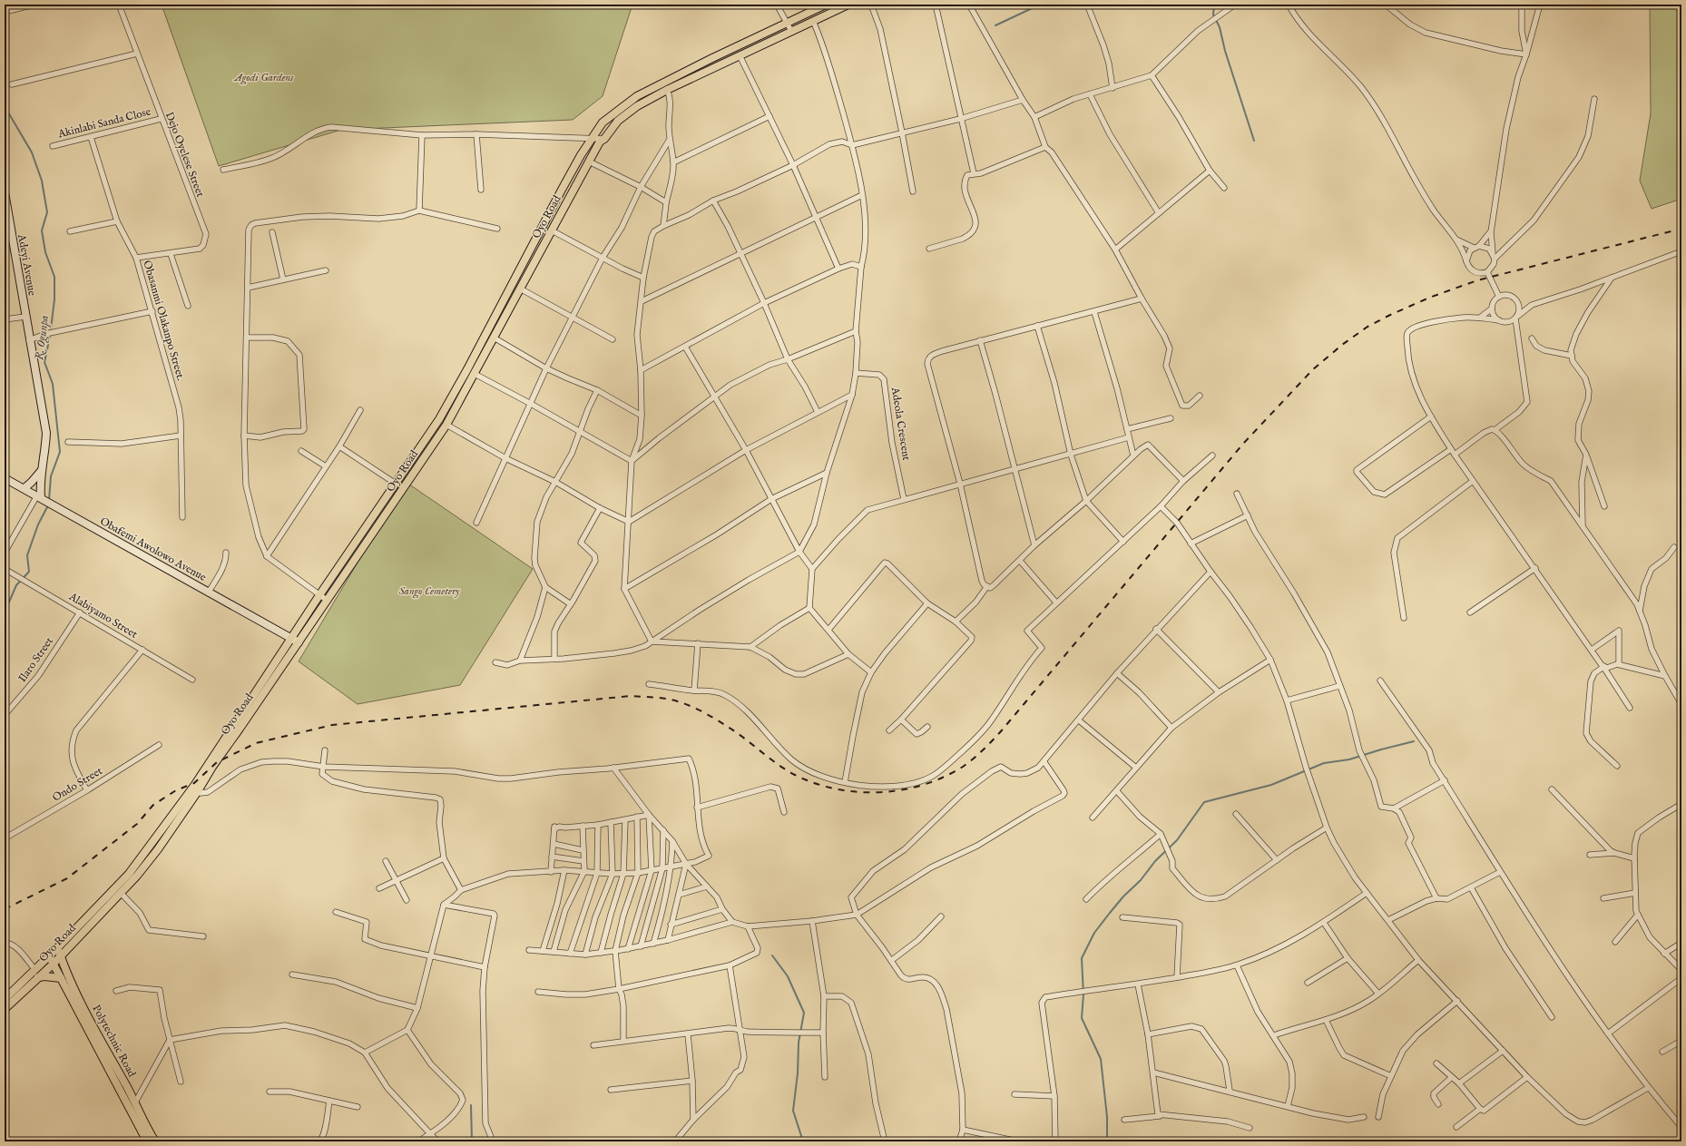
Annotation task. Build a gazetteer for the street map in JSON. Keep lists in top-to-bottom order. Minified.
{"streets":{"main road":["Oyo Road","Polytechnic Road"],"street":["Akinlabi Sanda Close","Dejo Oyelese Street","Adeyi Avenue","Obasanmi Olakanpo Street.","Adeola Crescent","Obafemi Awolowo Avenue","Alabiyamo Street","Ilaro Street","Ondo Street"]},"crossings":[["Akinlabi Sanda Close","Dejo Oyelese Street"],["Akinlabi Sanda Close","Obasanmi Olakanpo Street."],["Dejo Oyelese Street","Obasanmi Olakanpo Street."],["Oyo Road","Obafemi Awolowo Avenue"],["Oyo Road","Polytechnic Road"],["Adeyi Avenue","Obafemi Awolowo Avenue"],["Alabiyamo Street","Ilaro Street"]],"water":["R. Ogunpa"],"parks":["Agodi Gardens","Sango Cemetery"]}
